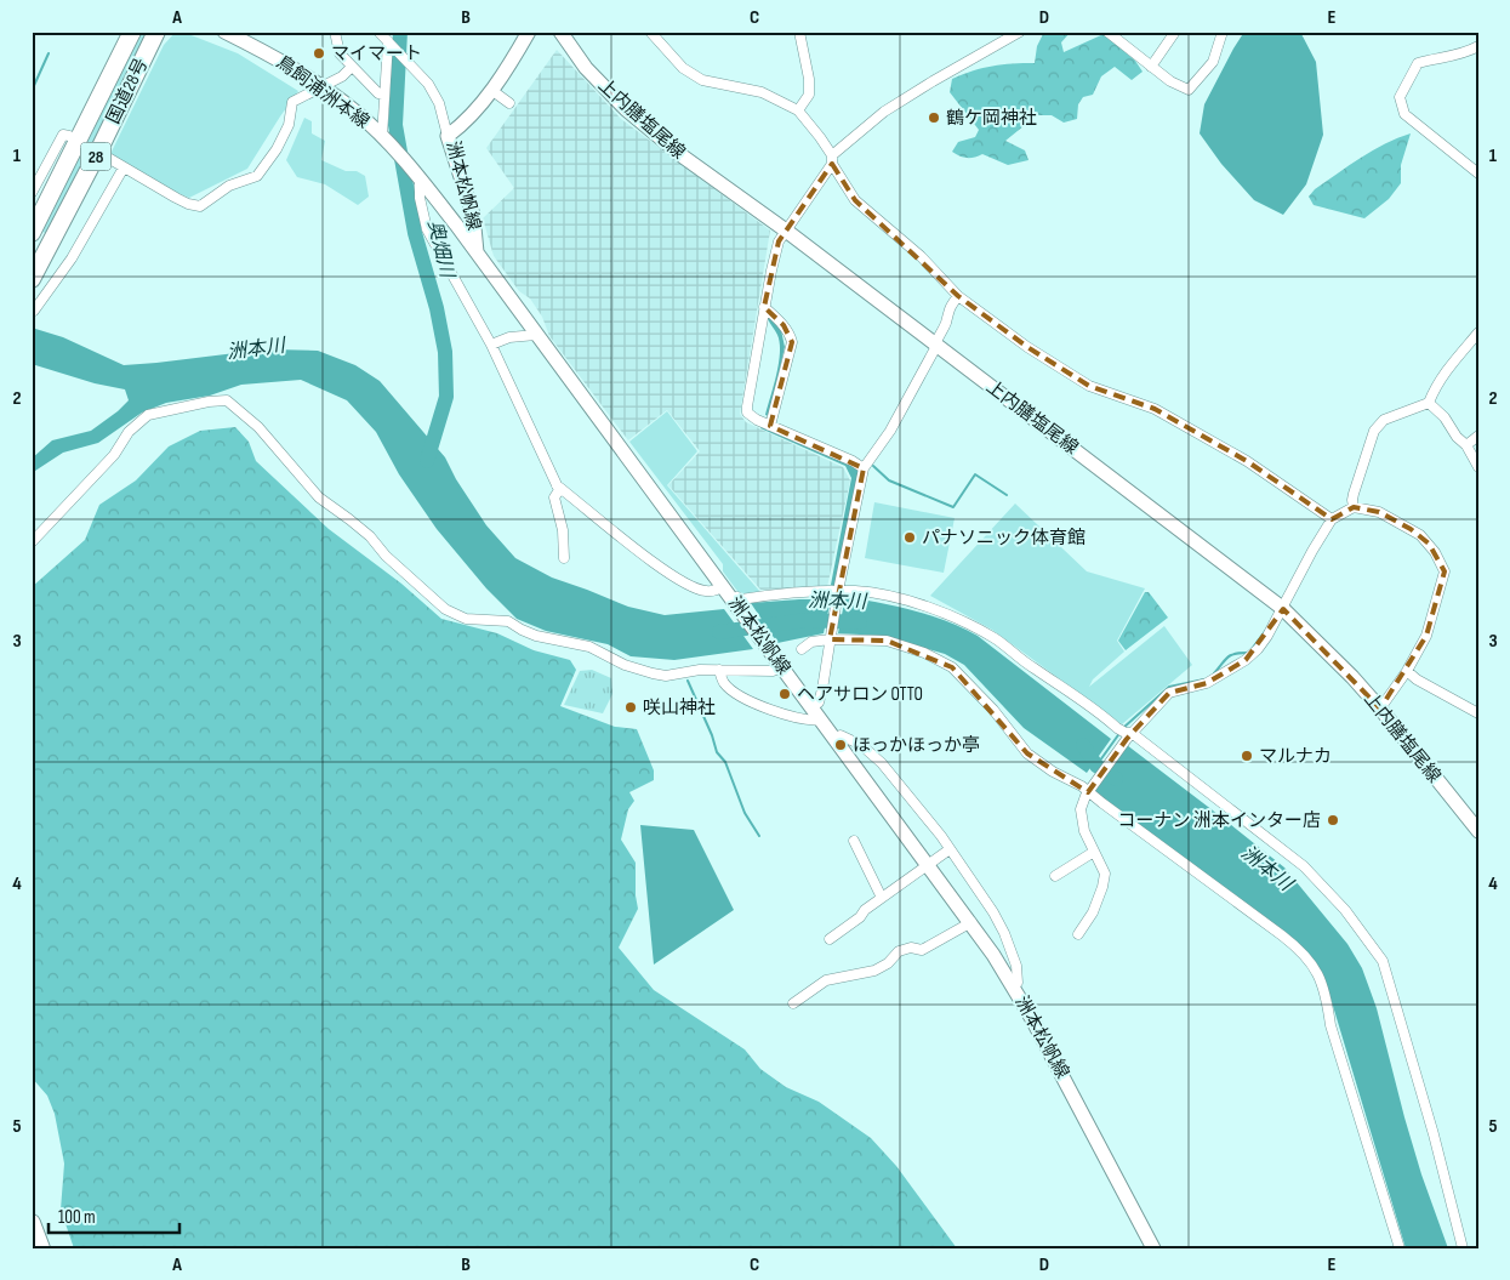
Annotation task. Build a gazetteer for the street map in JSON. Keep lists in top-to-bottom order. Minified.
{"streets":{"highway":["国道28号","28"],"main road":["鳥飼浦洲本線","上内膳塩尾線","洲本松帆線"]},"crossings":[["鳥飼浦洲本線","洲本松帆線"]],"water":["奥畑川","洲本川"],"places":["マイマート","鶴ケ岡神社","パナソニック体育館","ヘアサロン OTTO","咲山神社","ほっかほっか亭","マルナカ","コーナン 洲本インター店"],"scale_bar":"100 m","grid":{"columns":["A","B","C","D","E"],"rows":["1","2","3","4","5"]}}
